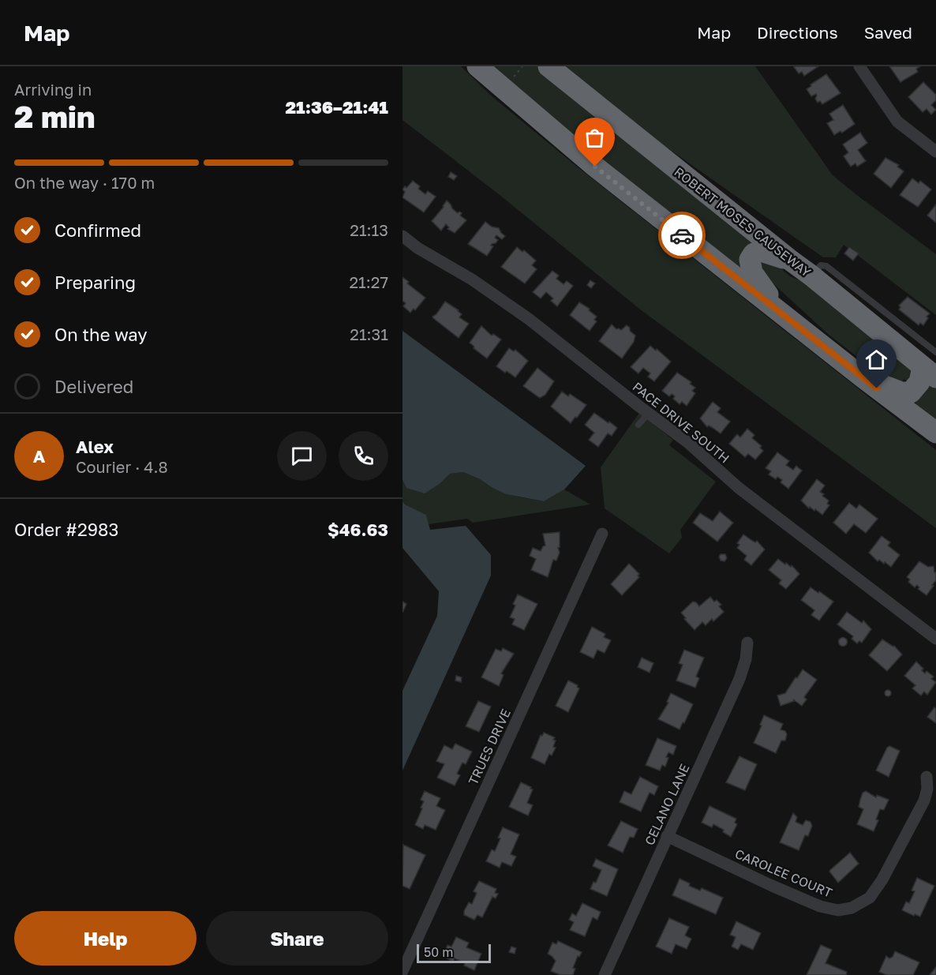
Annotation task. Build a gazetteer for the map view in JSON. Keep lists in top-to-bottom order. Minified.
{"streets":{"highway":["ROBERT MOSES CAUSEWAY"],"street":["PACE DRIVE SOUTH","TRUES DRIVE","CELANO LANE","CAROLEE COURT"]},"crossings":[["CELANO LANE","CAROLEE COURT"]],"scale_bar":"50 m","page":{"header":"Map","nav":["Map","Directions","Saved"],"heading":["2 min","Arriving in","21:36–21:41"],"panel":["Alex","Courier · 4.8","Order #2983","$46.63"],"bar":"On the way · 170 m","list":[["Confirmed","21:13"],["Preparing","21:27"],["On the way","21:31"],"Delivered"],"round":"A","buttons":["Help","Share"],"scale":"50 m"}}
